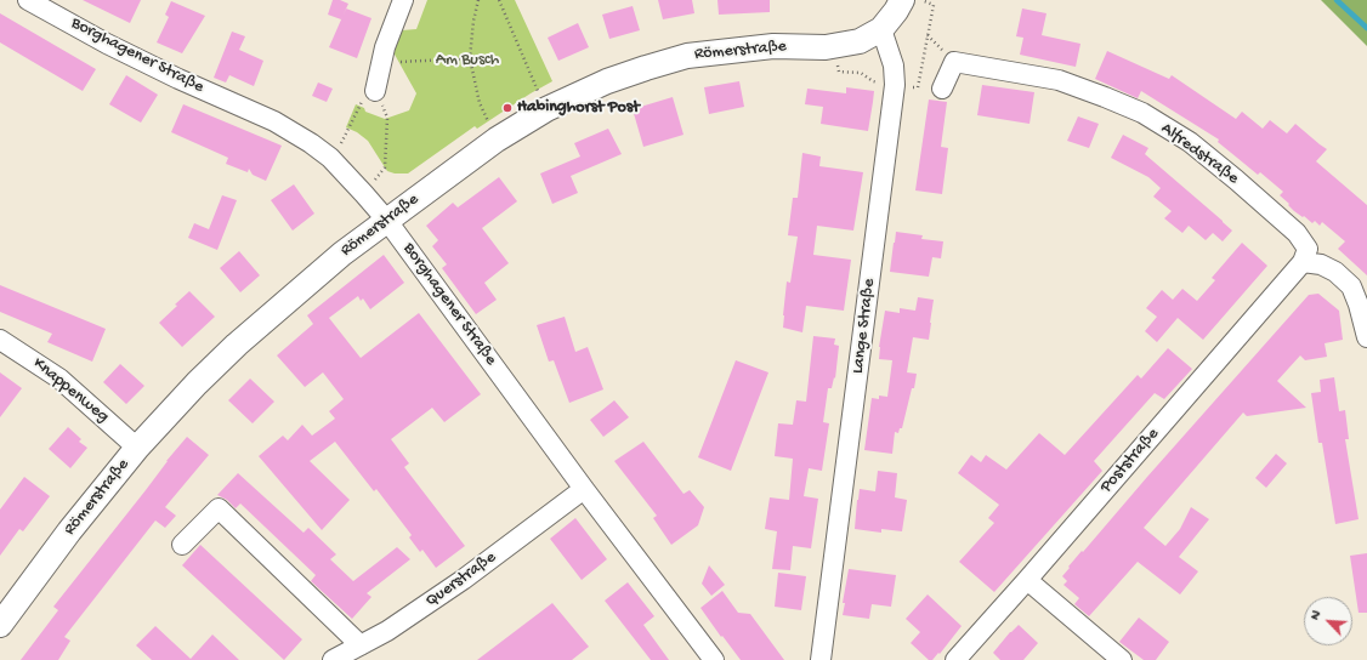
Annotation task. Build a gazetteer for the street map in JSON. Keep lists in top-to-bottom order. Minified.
{"streets":{"main road":["Römerstraße"],"street":["Borghagener Straße","Alfredstraße","Lange Straße","Knappenweg","Poststraße","Querstraße"]},"crossings":[["Römerstraße","Borghagener Straße"],["Römerstraße","Lange Straße"],["Römerstraße","Knappenweg"],["Borghagener Straße","Querstraße"],["Alfredstraße","Poststraße"]],"parks":["Am Busch"],"places":["Habinghorst Post"],"north":"top left"}
